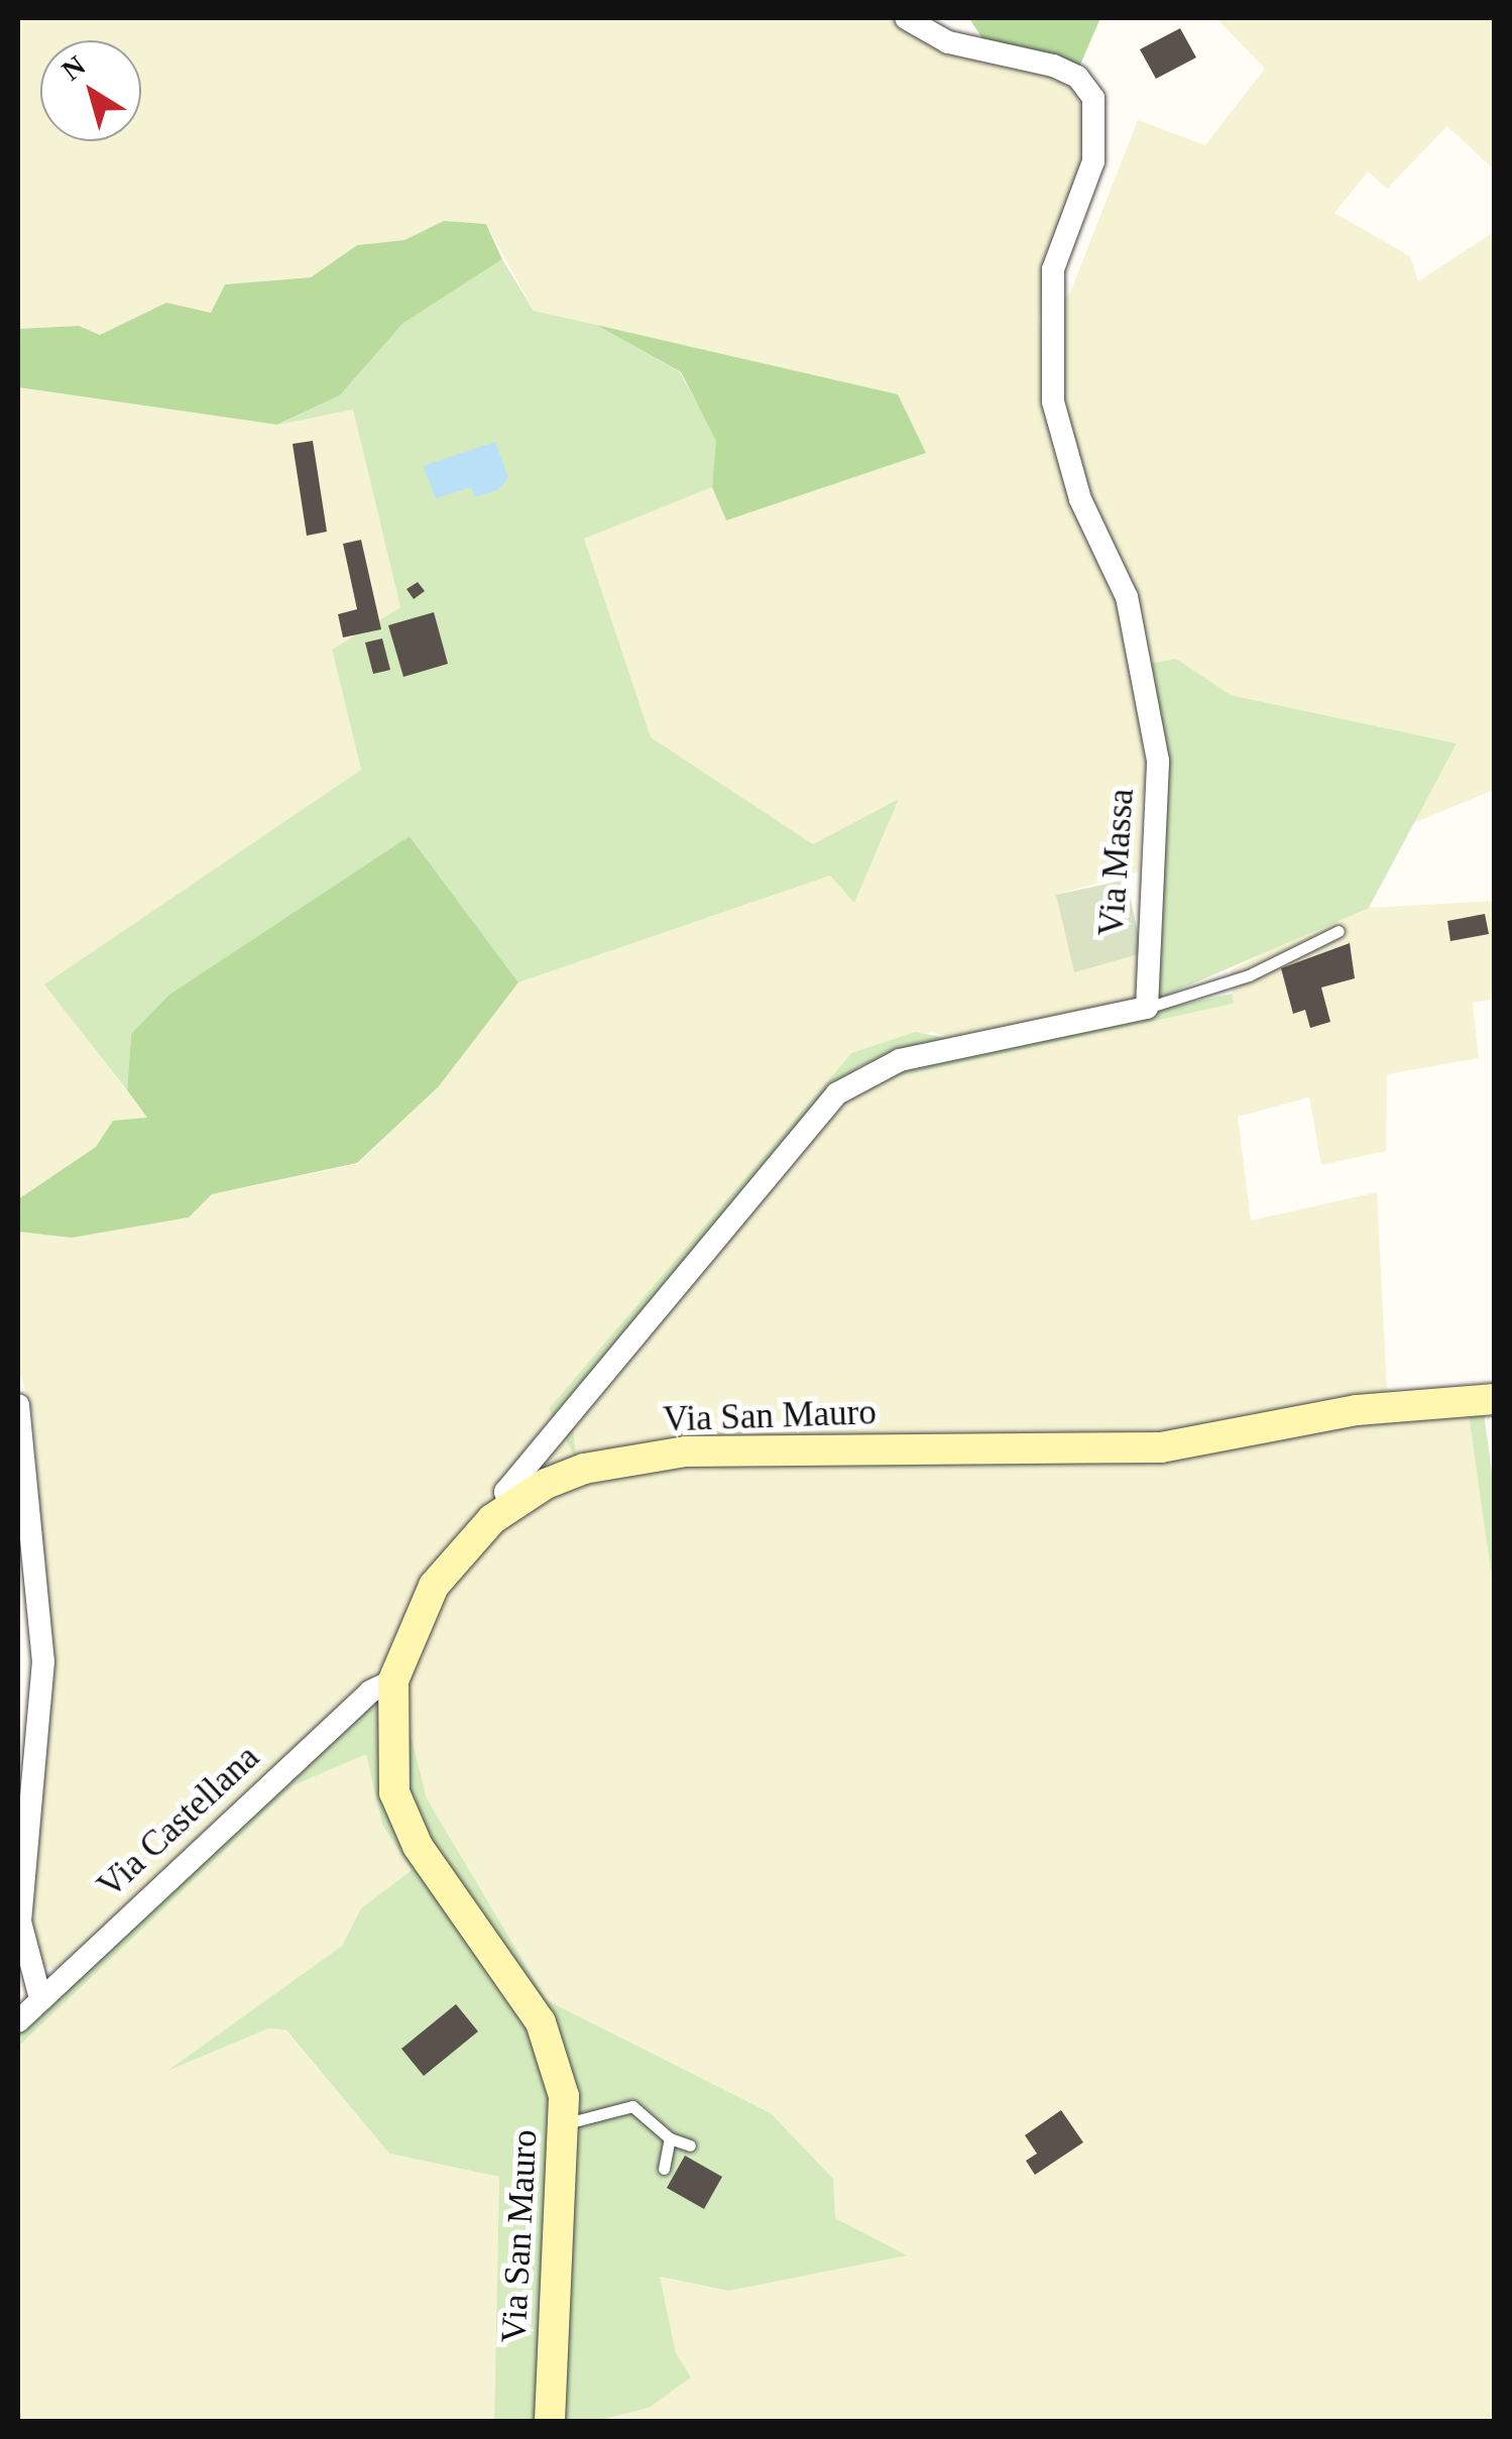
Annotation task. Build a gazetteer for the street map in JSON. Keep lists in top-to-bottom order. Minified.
{"streets":{"main road":["Via San Mauro"],"street":["Via Massa","Via Castellana"]},"crossings":[["Via San Mauro","Via Castellana"]],"north":"top left"}
